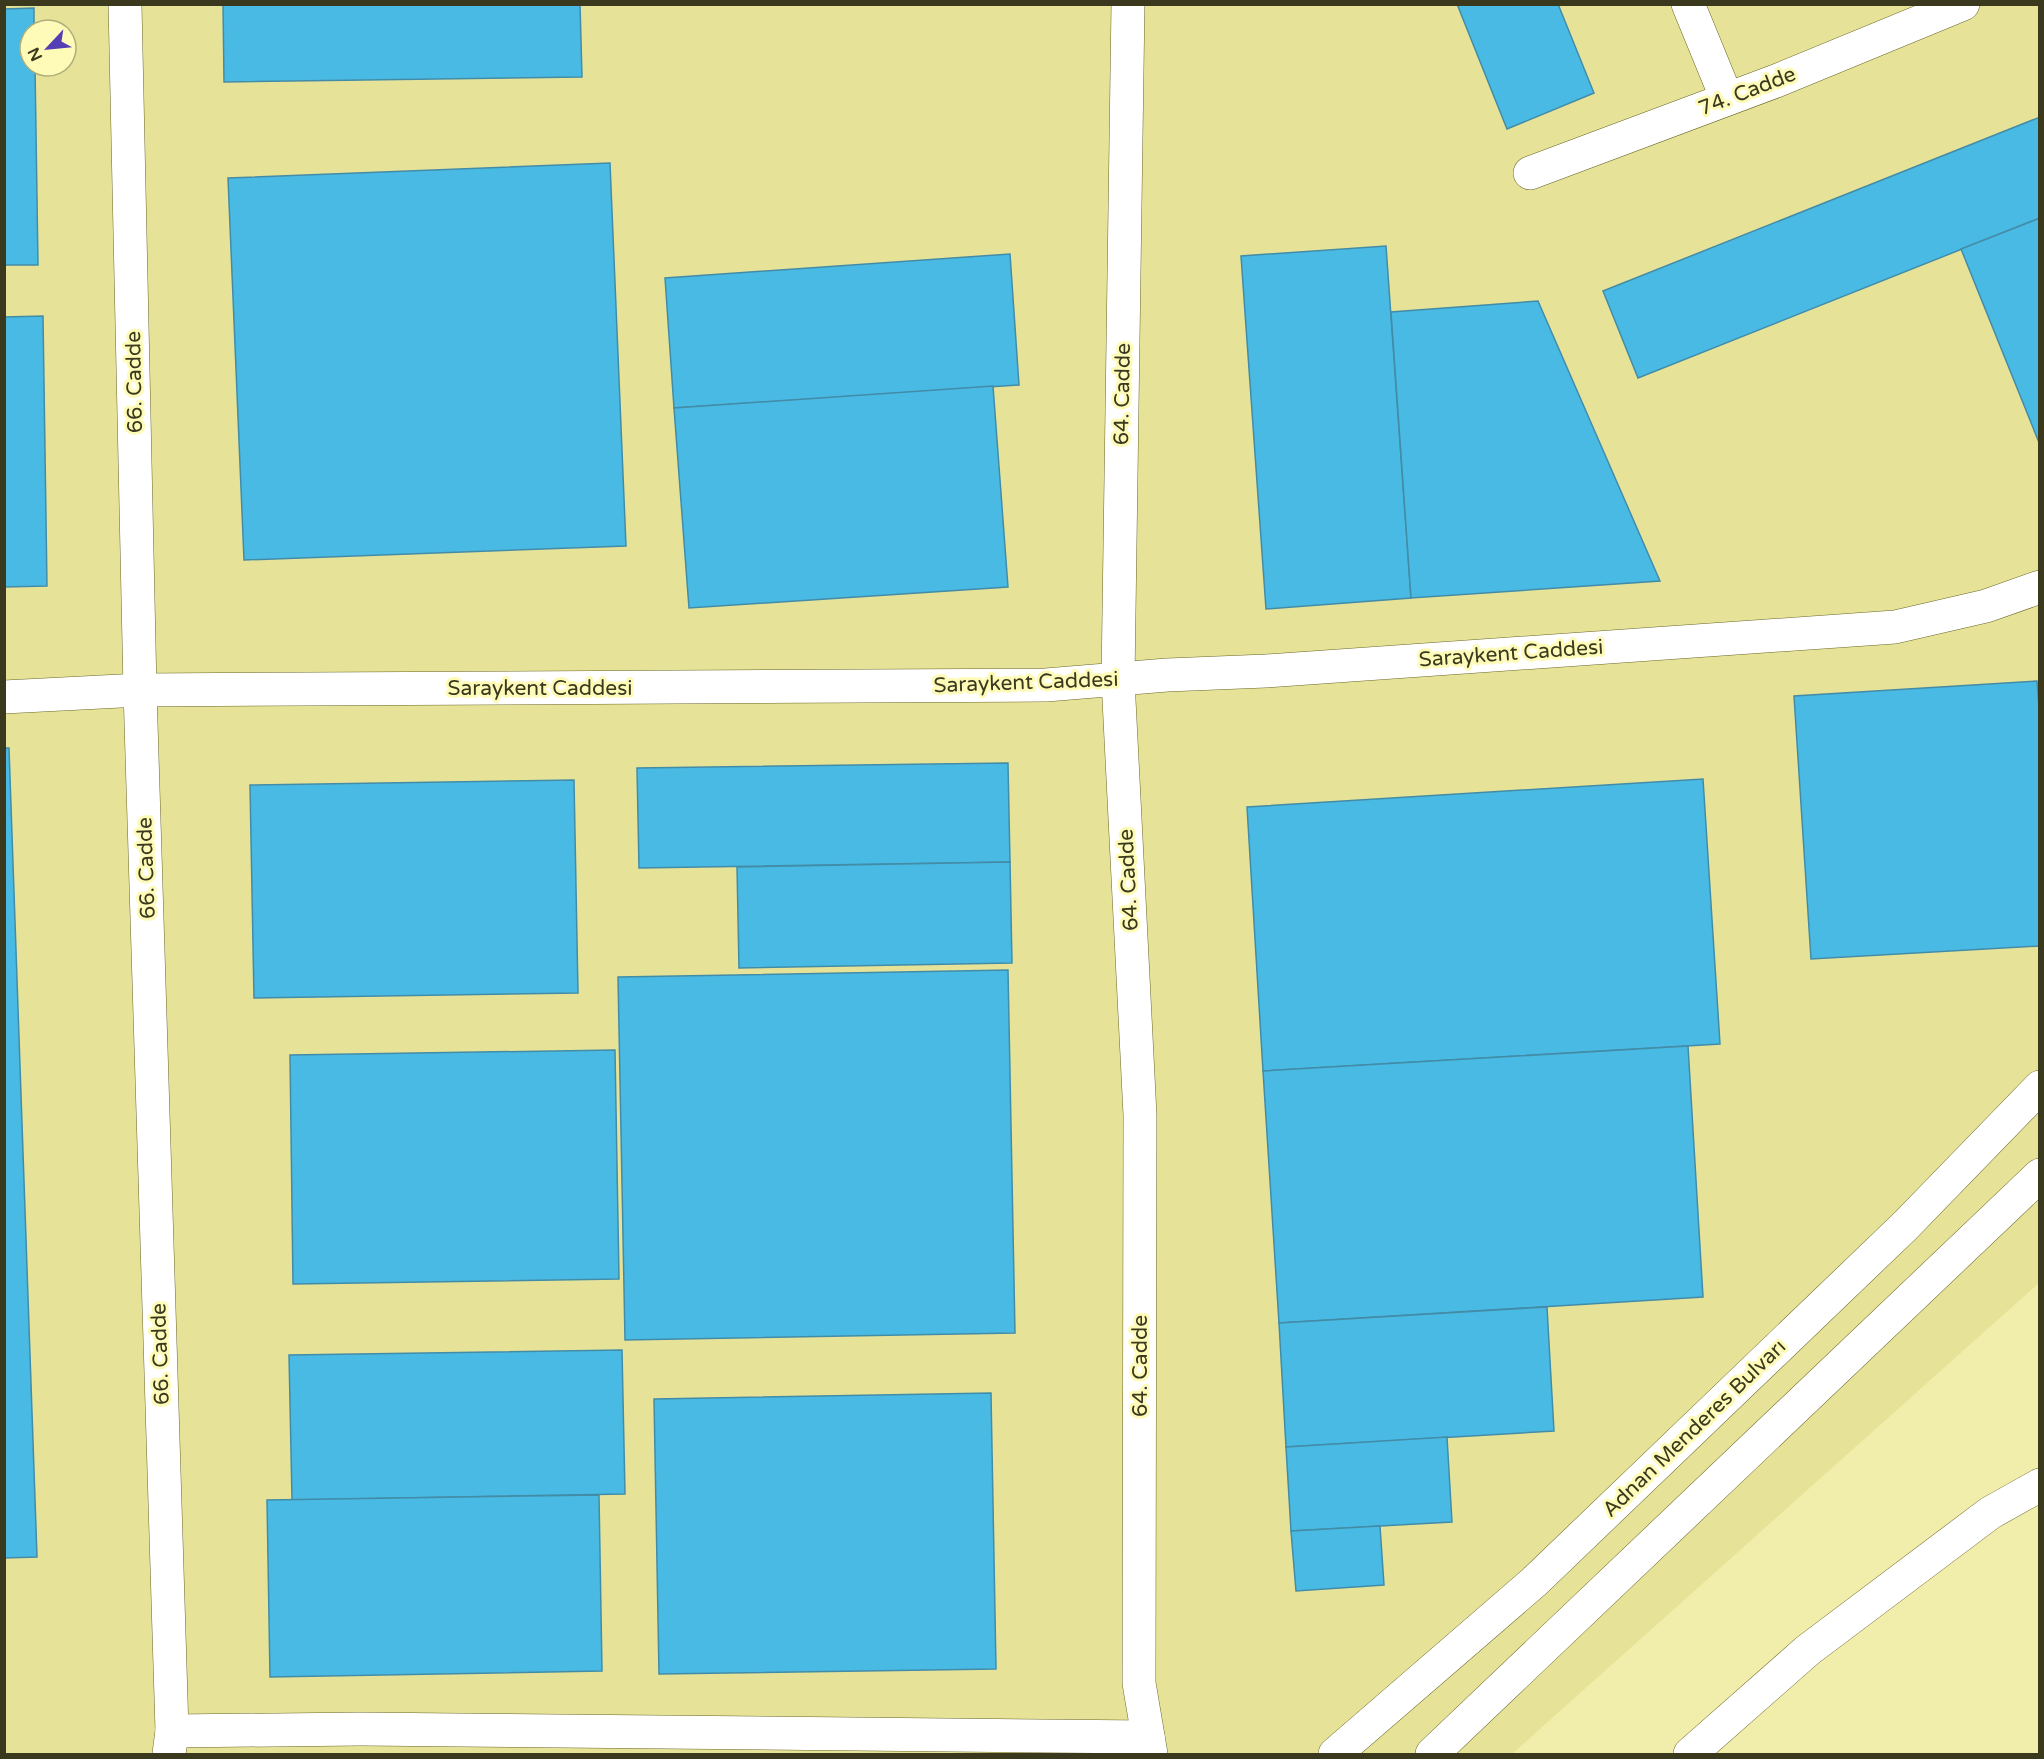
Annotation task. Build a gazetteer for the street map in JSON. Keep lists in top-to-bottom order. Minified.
{"streets":{"main road":["74. Cadde","66. Cadde","64. Cadde","Saraykent Caddesi","Adnan Menderes Bulvarı"]},"crossings":[["66. Cadde","Saraykent Caddesi"],["64. Cadde","Saraykent Caddesi"]],"north":"bottom left"}
